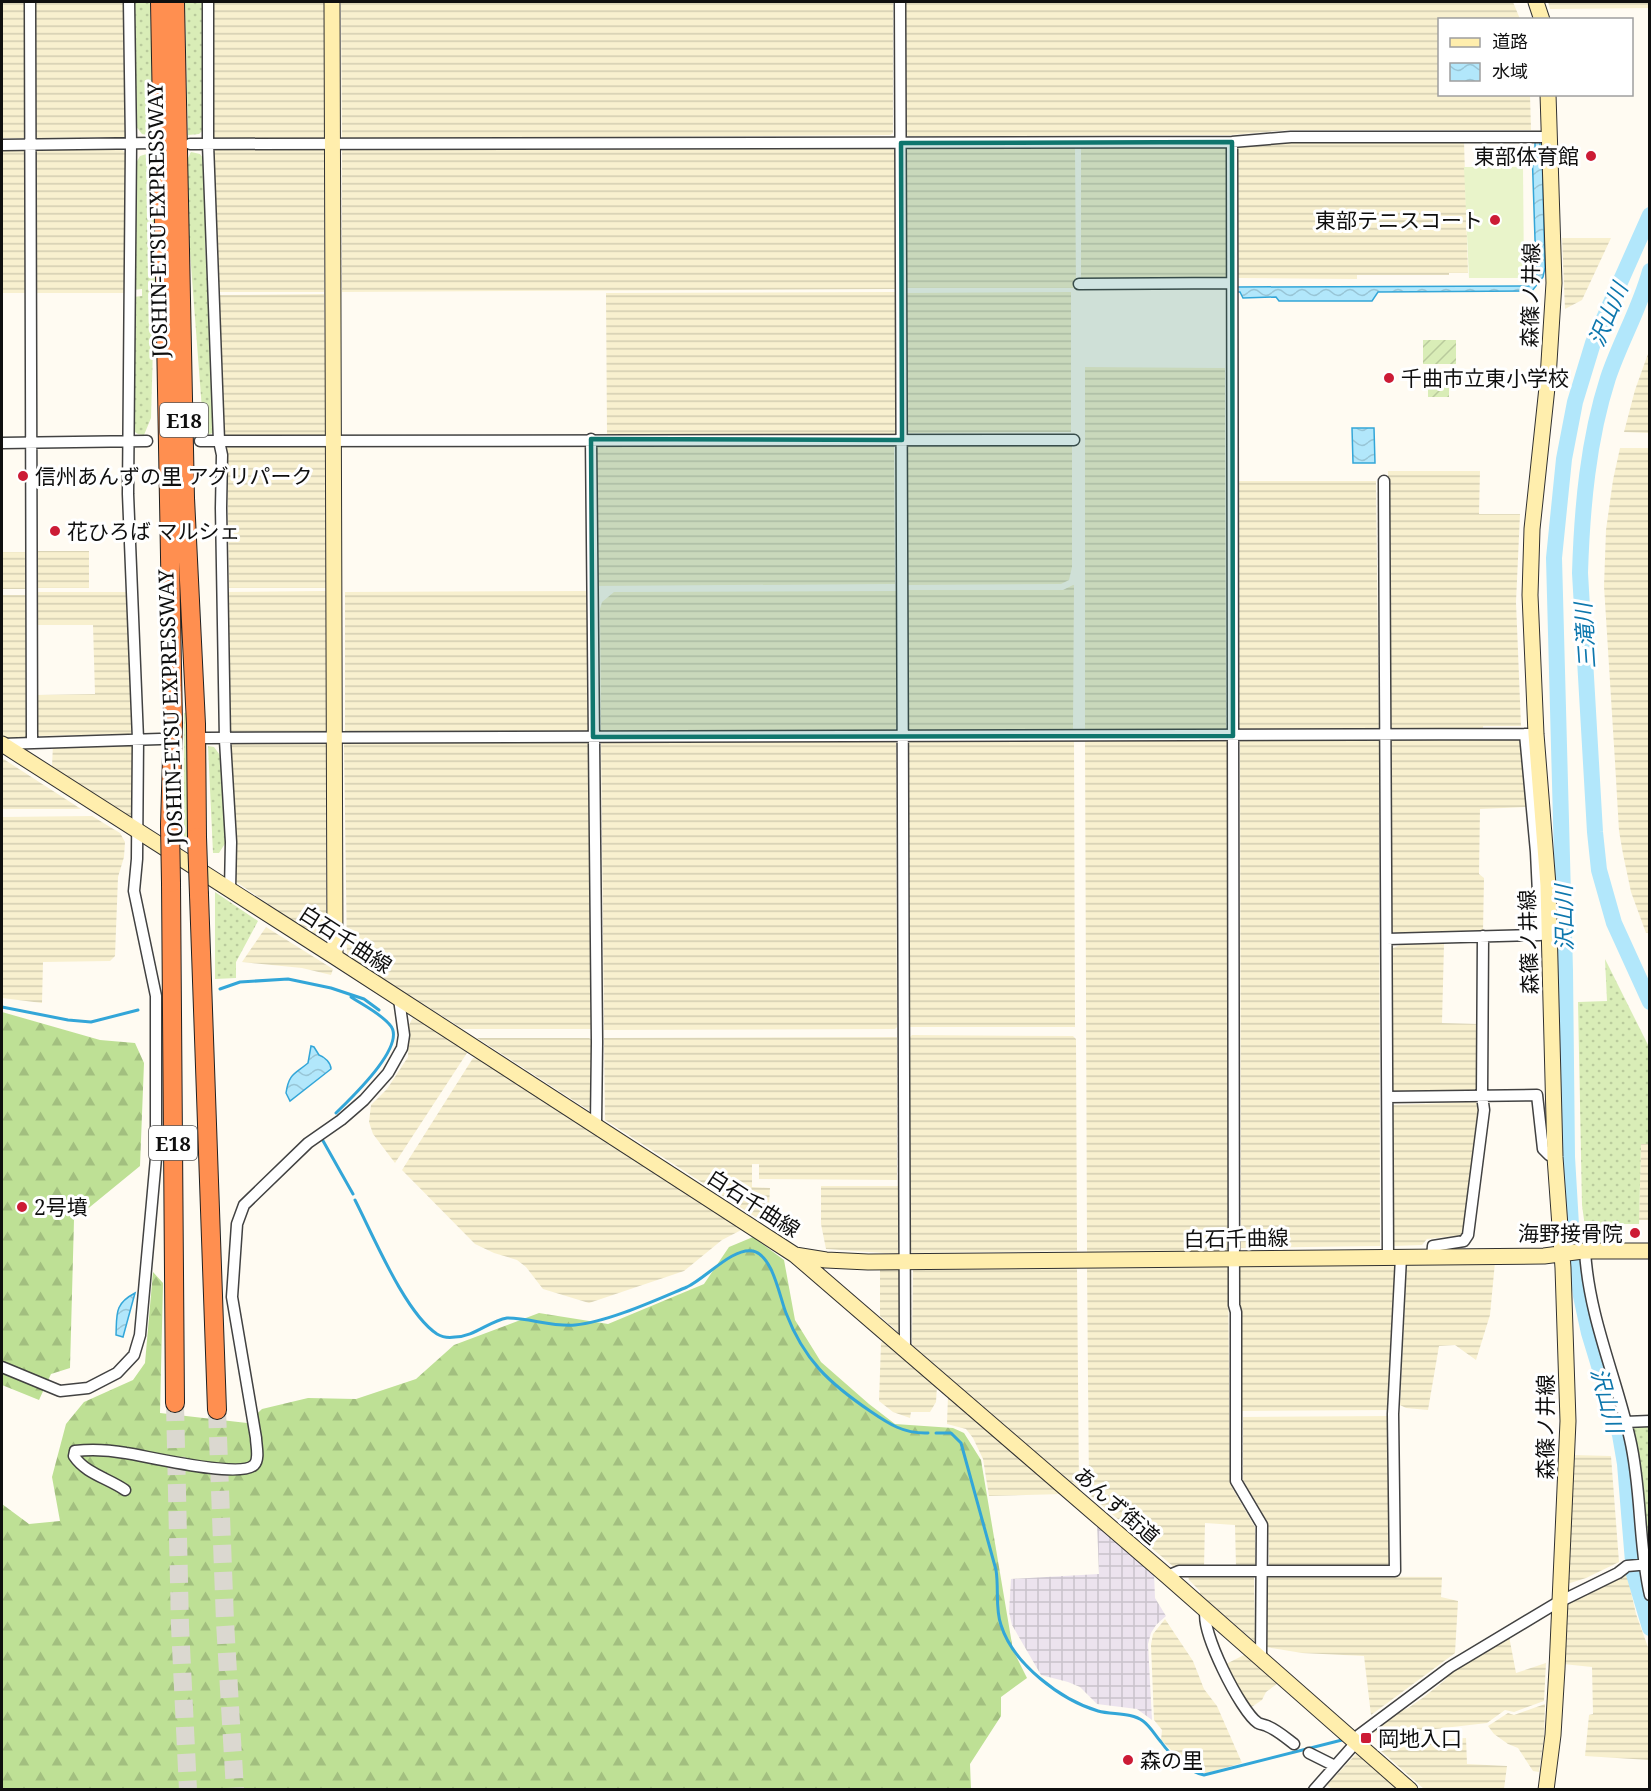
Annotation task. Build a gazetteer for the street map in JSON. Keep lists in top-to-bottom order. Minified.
{"streets":{"highway":["JOSHIN-ETSU EXPRESSWAY","E18"],"main road":["森篠ノ井線","白石千曲線","あんず街道"]},"crossings":[["森篠ノ井線","白石千曲線"],["白石千曲線","あんず街道"]],"water":["沢山川","三滝川"],"places":{"other":["東部体育館","東部テニスコート","千曲市立東小学校","信州あんずの里 アグリパーク","花ひろば マルシェ","2号墳","海野接骨院","森の里"],"transit":["岡地入口"]},"legend":["道路","水域"]}
